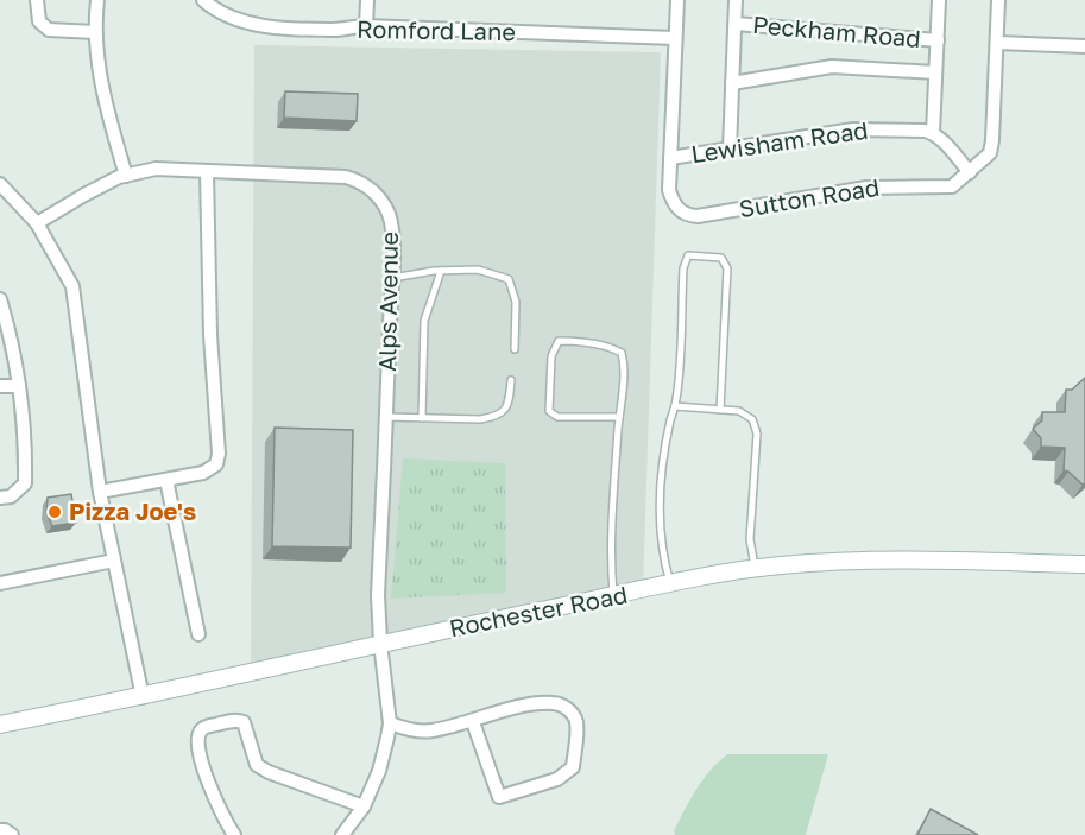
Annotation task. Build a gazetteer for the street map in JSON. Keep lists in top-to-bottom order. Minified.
{"streets":{"street":["Romford Lane","Peckham Road","Lewisham Road","Sutton Road","Alps Avenue","Rochester Road"]},"crossings":[["Romford Lane","Sutton Road"],["Lewisham Road","Sutton Road"],["Alps Avenue","Rochester Road"]],"places":["Pizza Joe's"]}
